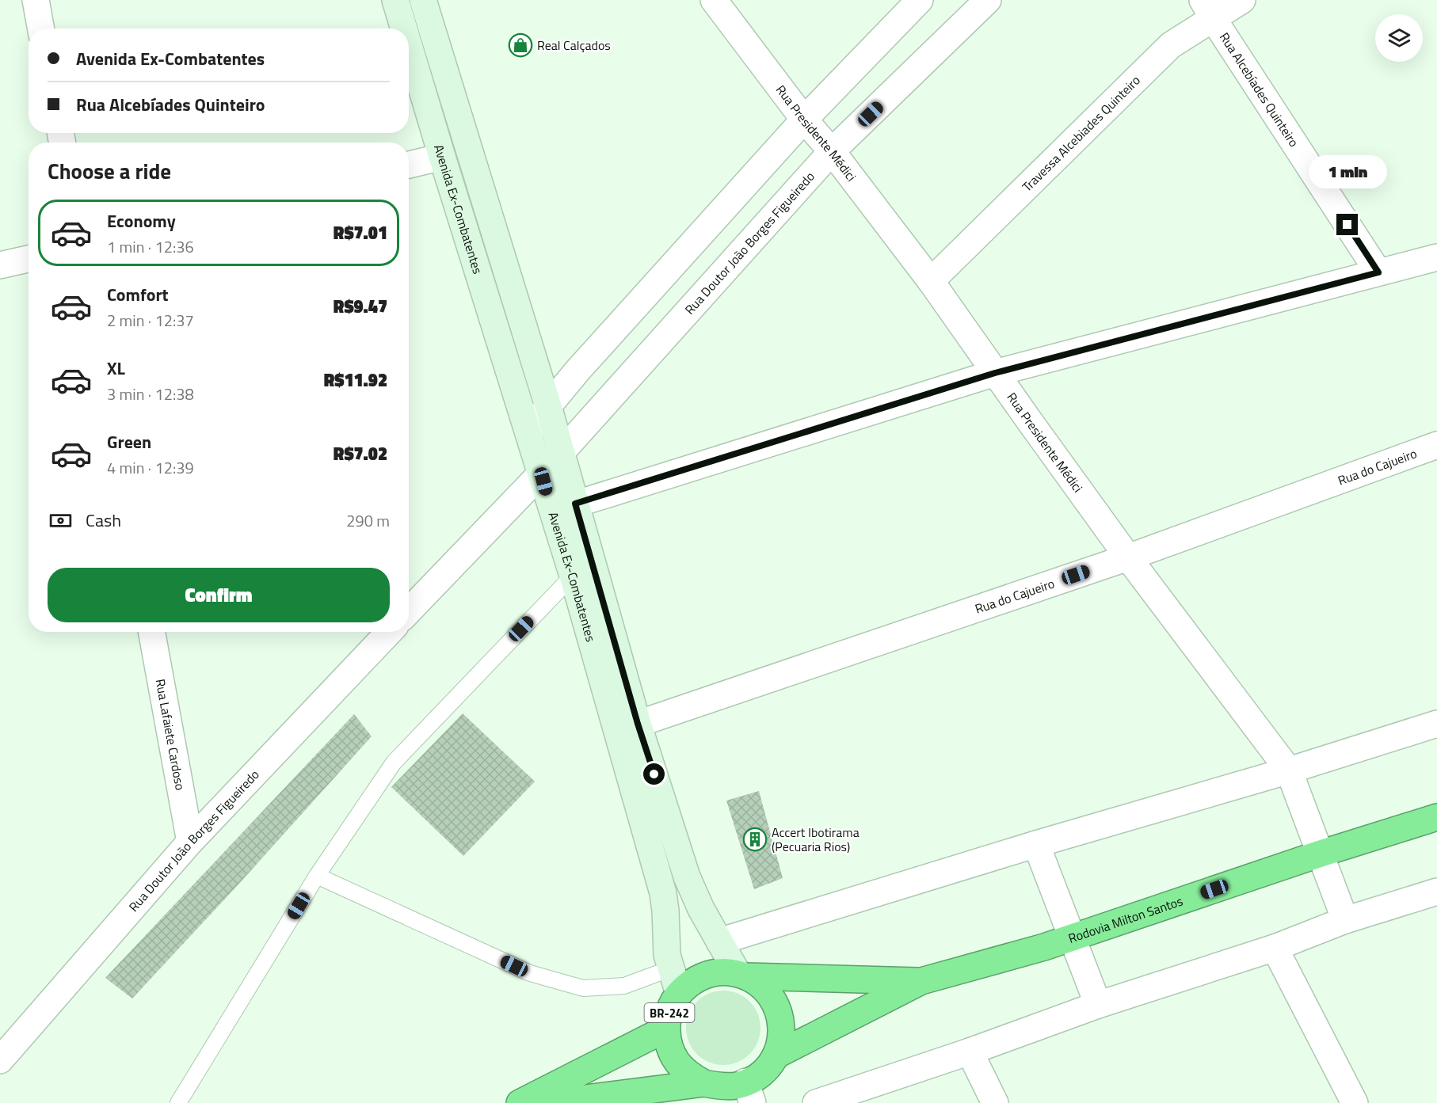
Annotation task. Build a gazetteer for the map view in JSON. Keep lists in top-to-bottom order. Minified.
{"streets":{"highway":["Rodovia Milton Santos","BR-242"],"main road":["Avenida Ex-Combatentes"],"street":["Rua Alcebíades Quinteiro","Rua Presidente Médici","Travessa Alcebiades Quinteiro","Rua Doutor João Borges Figueiredo","Rua do Cajueiro","Rua Lafaiete Cardoso"]},"crossings":[["Rua Alcebíades Quinteiro","Travessa Alcebiades Quinteiro"],["Rua Presidente Médici","Travessa Alcebiades Quinteiro"],["Rua Presidente Médici","Rua Doutor João Borges Figueiredo"],["Rua Presidente Médici","Rua do Cajueiro"],["Rua Presidente Médici","Rodovia Milton Santos"],["Avenida Ex-Combatentes","Rua Doutor João Borges Figueiredo"],["Avenida Ex-Combatentes","Rua do Cajueiro"],["Avenida Ex-Combatentes","Rodovia Milton Santos"],["Rua Doutor João Borges Figueiredo","Rua Lafaiete Cardoso"]],"places":{"shop":["Real Calçados"],"building":["Accert Ibotirama (Pecuaria Rios)"]},"page":{"banner":["Avenida Ex-Combatentes","Rua Alcebíades Quinteiro"],"heading":"Choose a ride","bubble":"1 min","list":[{"name":"Economy","note":"1 min · 12:36","value":"R$7.01"},{"name":"Comfort","note":"2 min · 12:37","value":"R$9.47"},{"name":"XL","note":"3 min · 12:38","value":"R$11.92"},{"name":"Green","note":"4 min · 12:39","value":"R$7.02"}],"pay":["Cash","290 m"],"buttons":"Confirm"}}
